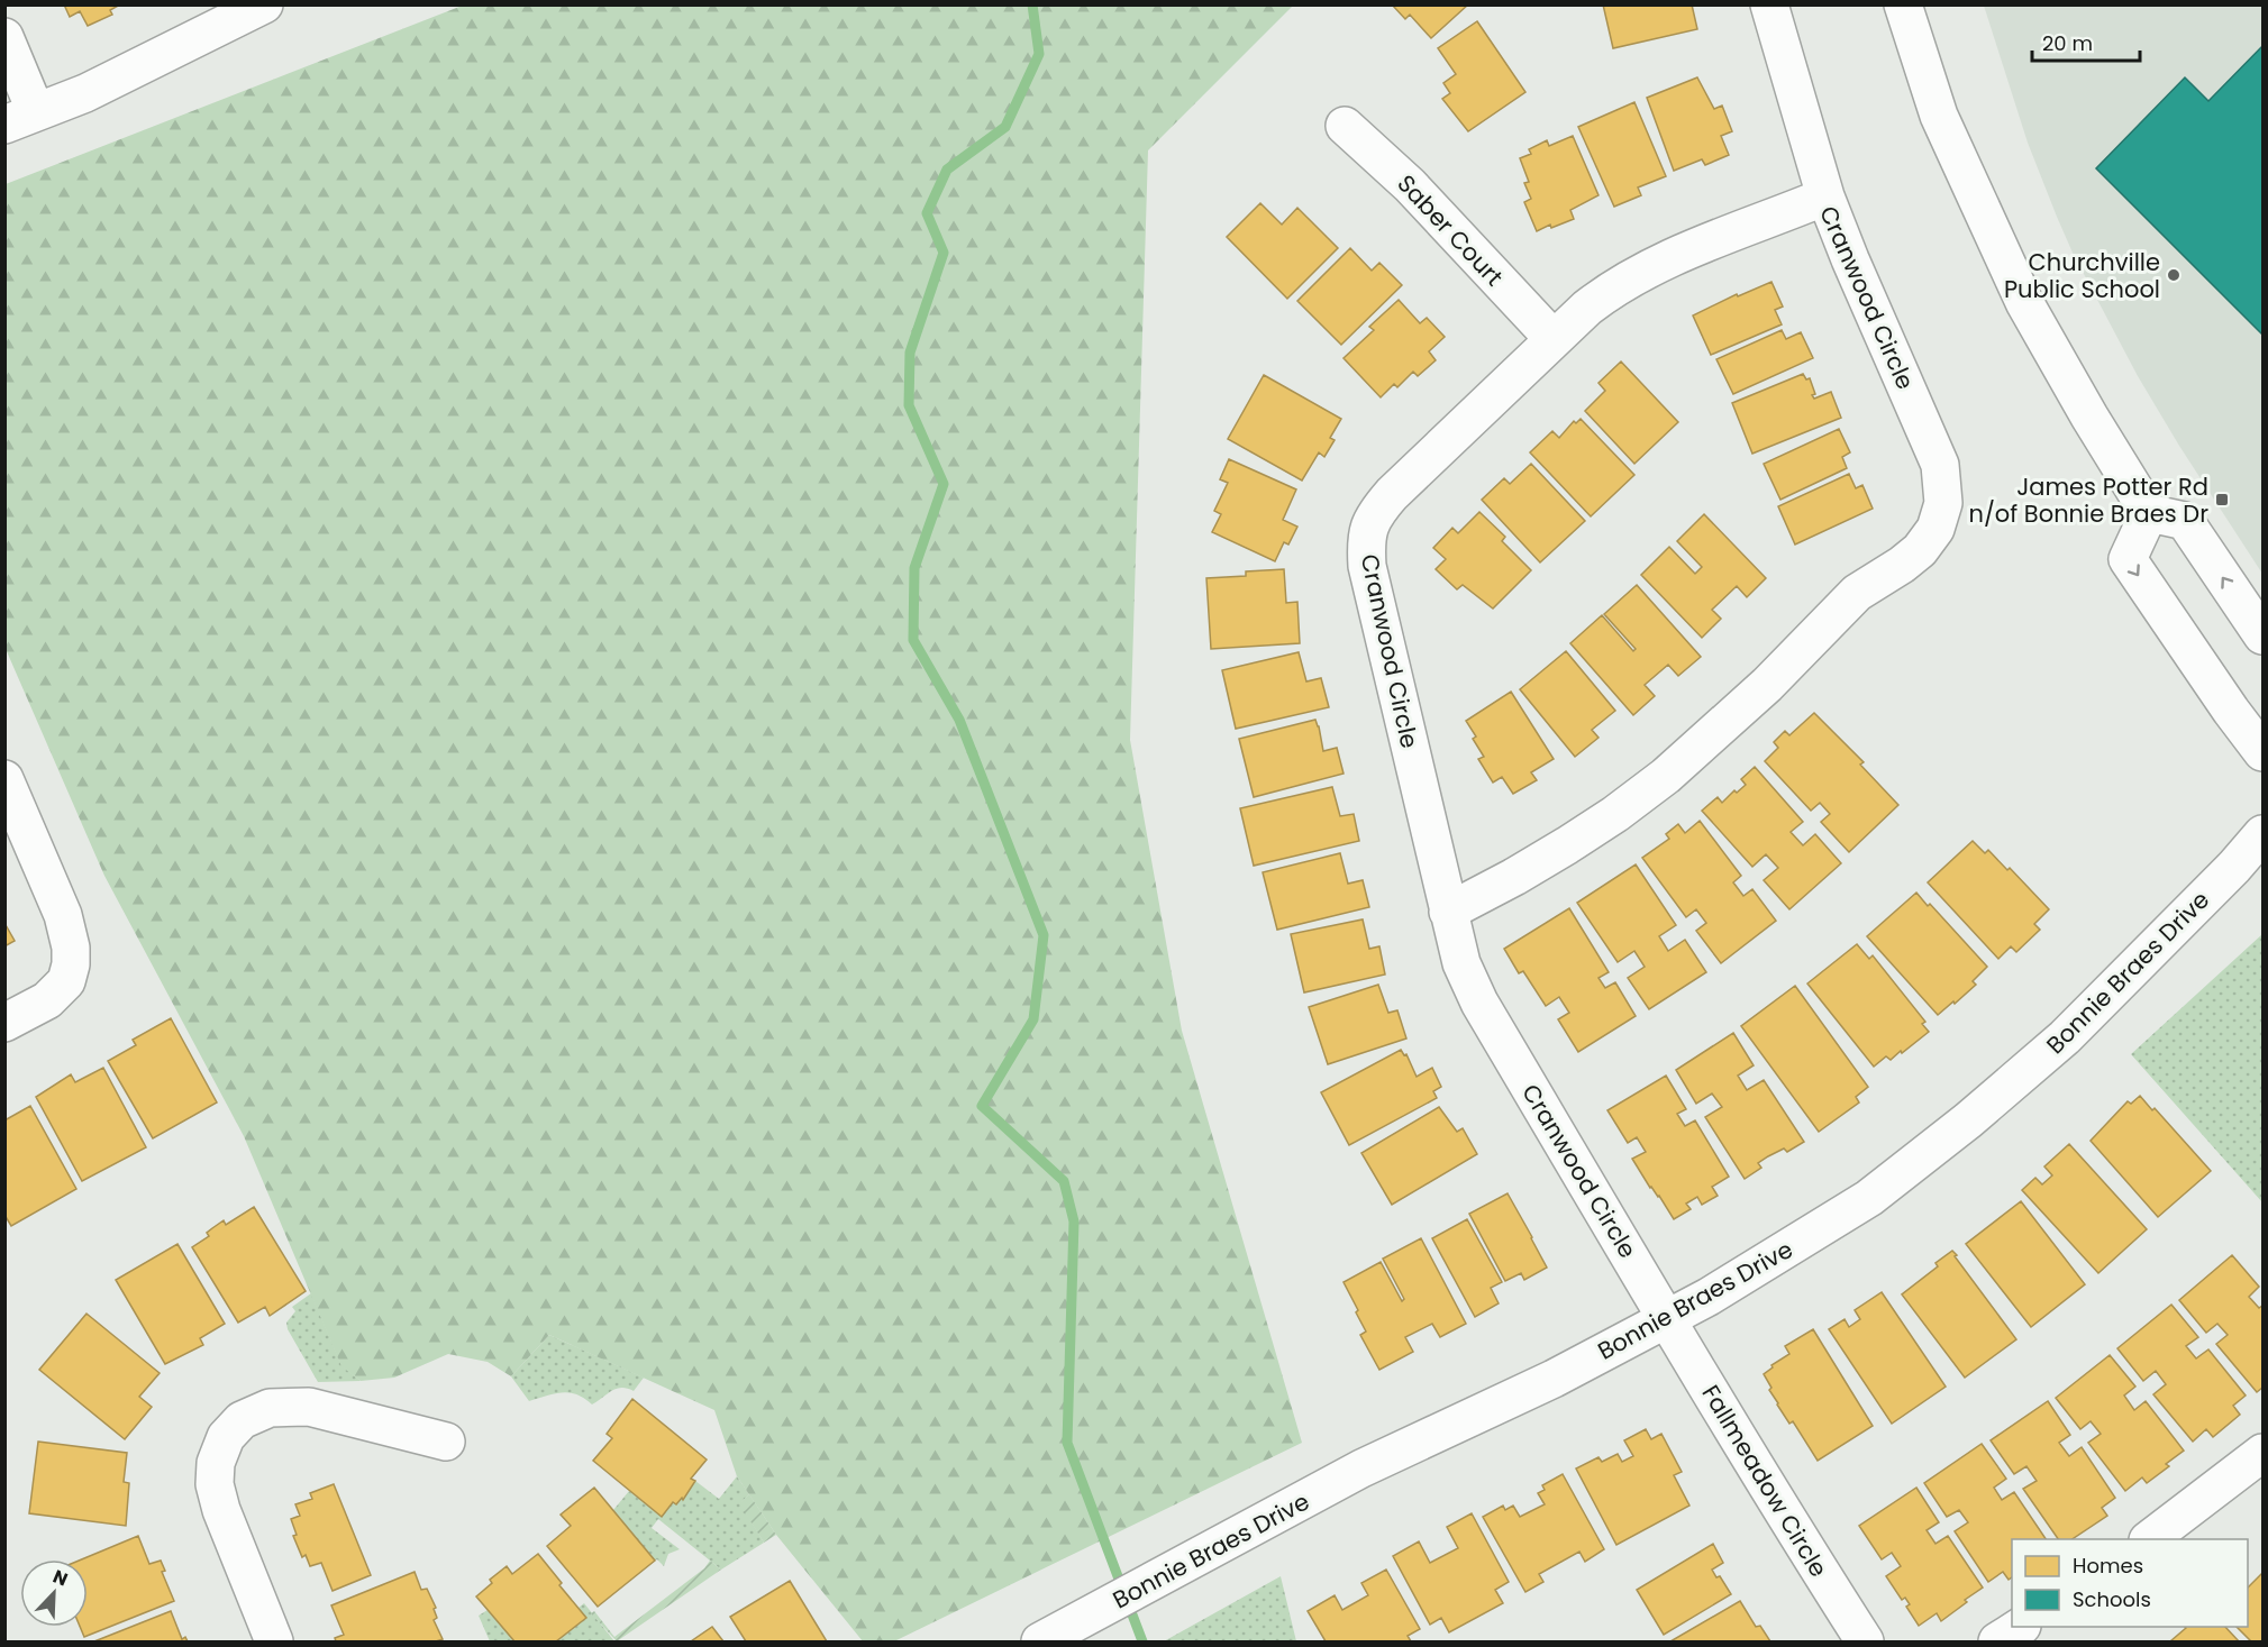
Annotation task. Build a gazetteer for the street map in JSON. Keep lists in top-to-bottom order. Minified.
{"streets":{"street":["Saber Court","Cranwood Circle","Bonnie Braes Drive","Fallmeadow Circle"]},"crossings":[["Saber Court","Cranwood Circle"],["Cranwood Circle","Bonnie Braes Drive"],["Cranwood Circle","Fallmeadow Circle"],["Bonnie Braes Drive","Fallmeadow Circle"]],"places":{"other":["Churchville Public School"],"transit":["James Potter Rd n/of Bonnie Braes Dr"]},"legend":["Homes","Schools"],"scale_bar":"20 m","north":"top right"}
